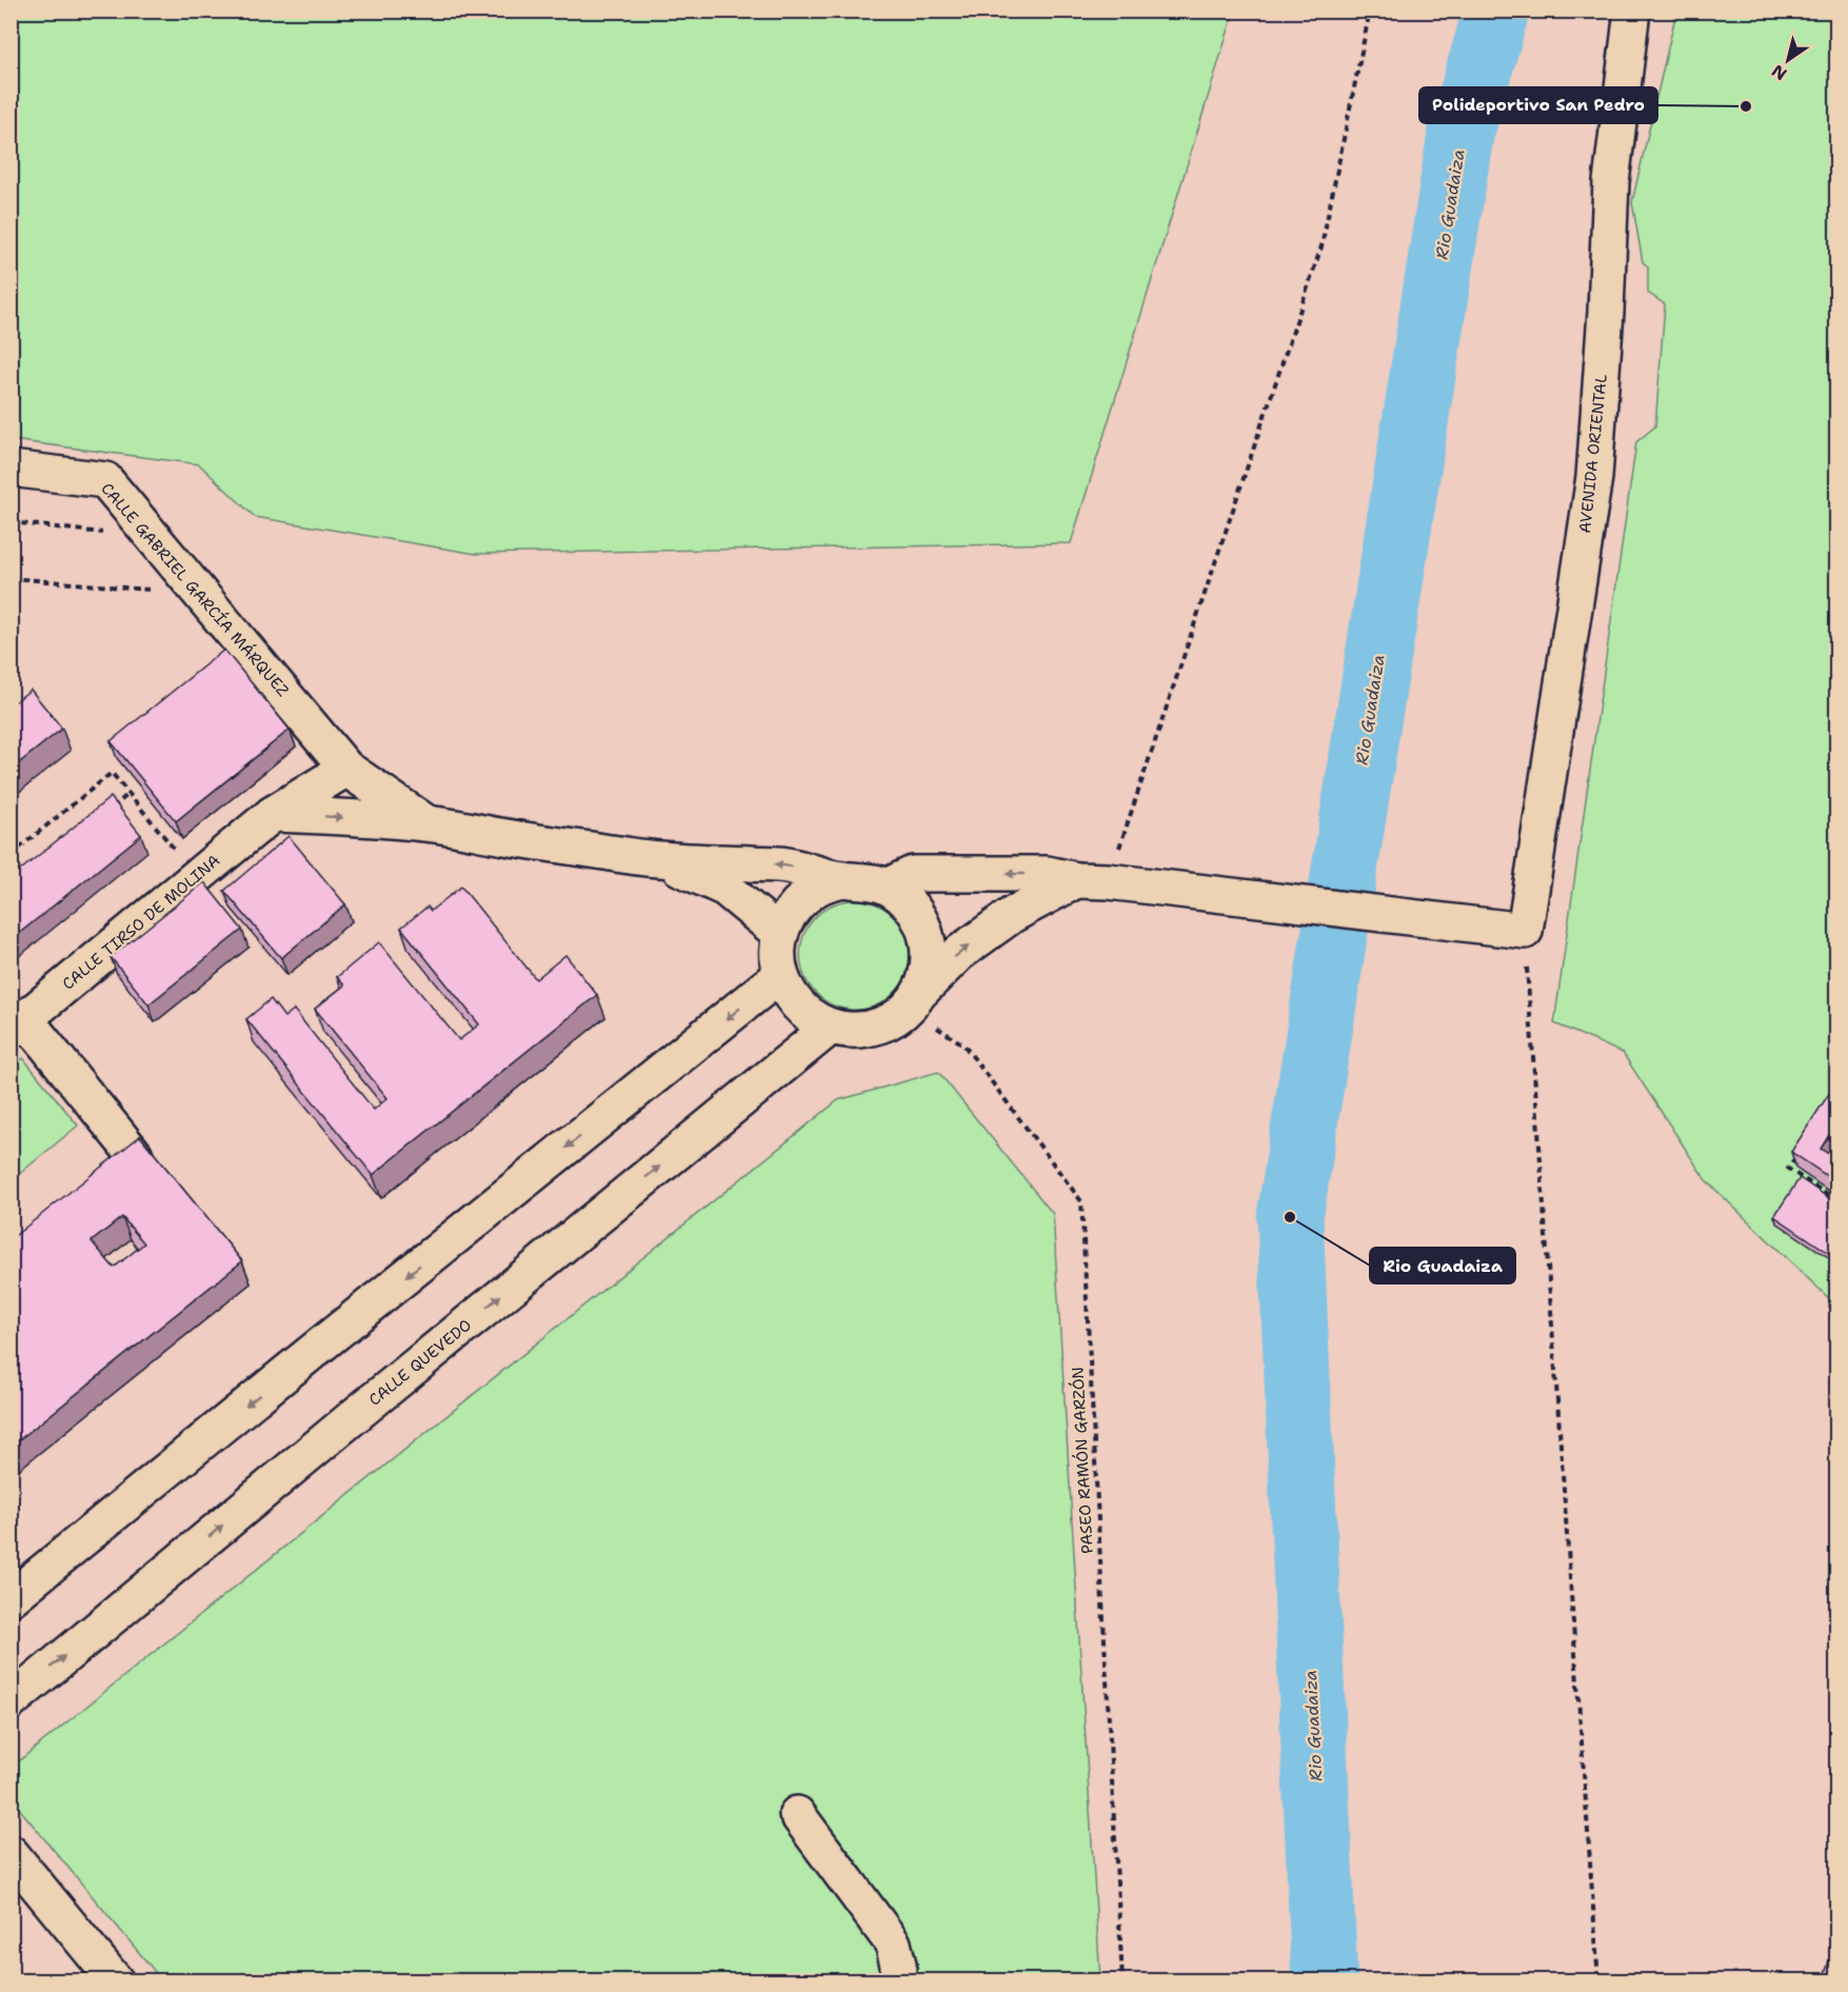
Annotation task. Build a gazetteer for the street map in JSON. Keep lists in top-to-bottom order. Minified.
{"streets":{"street":["AVENIDA ORIENTAL","CALLE GABRIEL GARCÍA MÁRQUEZ","CALLE TIRSO DE MOLINA","CALLE QUEVEDO"],"path":["PASEO RAMÓN GARZÓN"]},"crossings":[["CALLE GABRIEL GARCÍA MÁRQUEZ","CALLE TIRSO DE MOLINA"],["CALLE QUEVEDO","PASEO RAMÓN GARZÓN"]],"water":["Rio Guadaiza"],"places":["Polideportivo San Pedro","Rio Guadaiza"],"north":"bottom left"}
